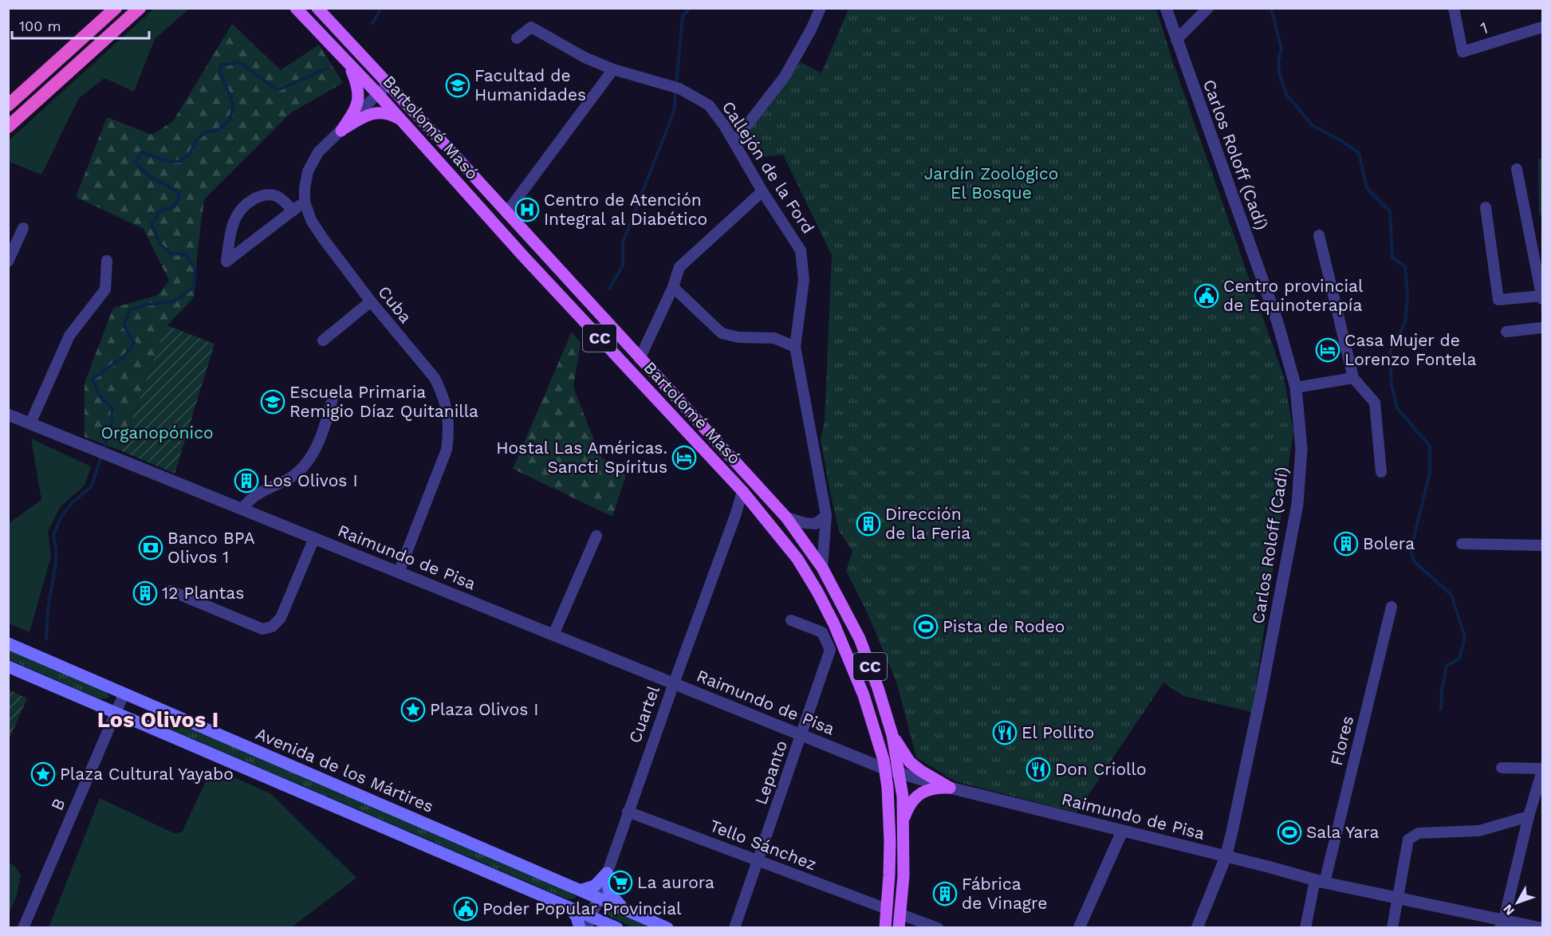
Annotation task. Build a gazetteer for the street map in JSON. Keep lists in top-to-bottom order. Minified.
{"streets":{"main road":["Bartolomé Masó","CC","Avenida de los Mártires"],"street":["1","Carlos Roloff (Cadí)","Callejón de la Ford","Cuba","Raimundo de Pisa","Cuartel","Flores","Lepanto","B","Tello Sánchez"]},"crossings":[["Bartolomé Masó","Callejón de la Ford"],["Bartolomé Masó","Cuba"],["Bartolomé Masó","Raimundo de Pisa"],["Bartolomé Masó","Cuartel"],["Bartolomé Masó","Tello Sánchez"],["Carlos Roloff (Cadí)","Raimundo de Pisa"],["Cuba","Raimundo de Pisa"],["Raimundo de Pisa","Cuartel"],["Raimundo de Pisa","Flores"],["Raimundo de Pisa","Lepanto"],["Cuartel","Avenida de los Mártires"],["Cuartel","Tello Sánchez"],["Avenida de los Mártires","B"],["Lepanto","Tello Sánchez"]],"districts":["Los Olivos I"],"parks":["Jardín Zoológico El Bosque","Organopónico"],"places":{"school or university":["Facultad de Humanidades","Escuela Primaria Remigio Díaz Quitanilla"],"hospital":["Centro de Atención Integral al Diabético"],"public building":["Centro provincial de Equinoterapía","Poder Popular Provincial"],"hotel":["Casa Mujer de Lorenzo Fontela","Hostal Las Américas. Sancti Spíritus"],"building":["Los Olivos I","Dirección de la Feria","Bolera","12 Plantas","Fábrica de Vinagre"],"bank":["Banco BPA Olivos 1"],"sports":["Pista de Rodeo","Sala Yara"],"place":["Plaza Olivos I","Plaza Cultural Yayabo"],"restaurant":["El Pollito","Don Criollo"],"supermarket":["La aurora"]},"scale_bar":"100 m","north":"bottom left"}
